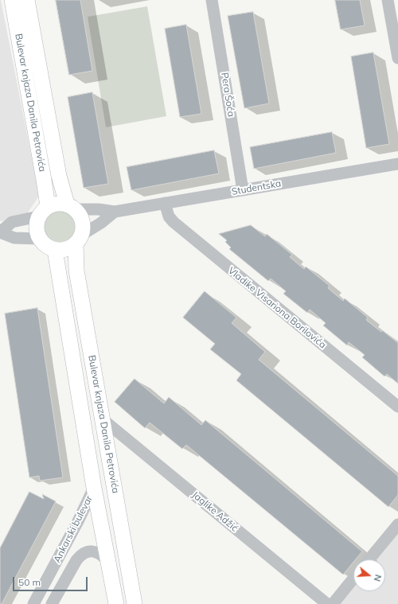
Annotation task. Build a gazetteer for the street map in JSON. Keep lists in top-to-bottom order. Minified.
{"streets":{"main road":["Bulevar knjaza Danila Petrovića"],"street":["Pera Šoća","Studentska","Vladike Visariona Borilovića","Jaglike Adžić","Ankarski bulevar"]},"crossings":[["Pera Šoća","Studentska"],["Bulevar knjaza Danila Petrovića","Studentska"],["Bulevar knjaza Danila Petrovića","Jaglike Adžić"],["Bulevar knjaza Danila Petrovića","Ankarski bulevar"],["Studentska","Vladike Visariona Borilovića"]],"scale_bar":"50 m","north":"right"}
